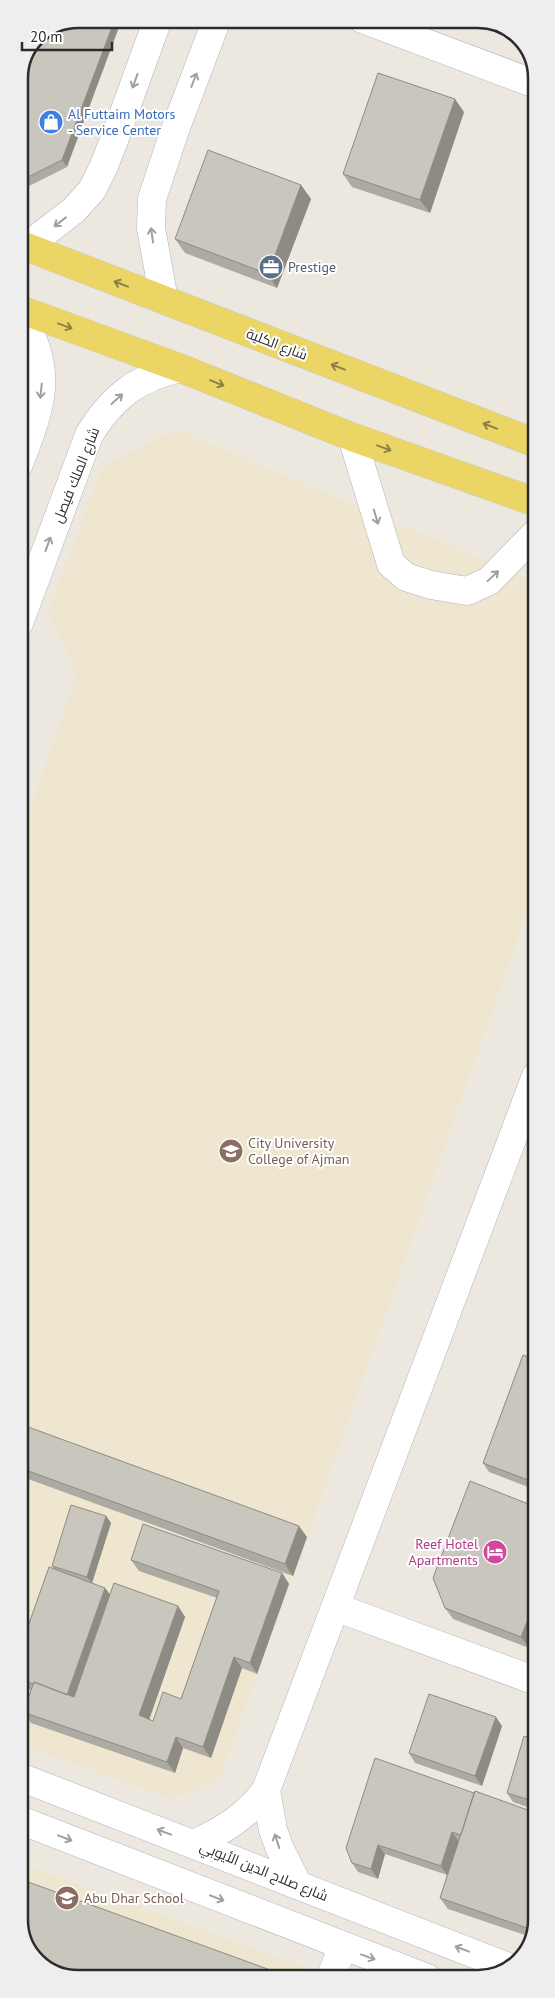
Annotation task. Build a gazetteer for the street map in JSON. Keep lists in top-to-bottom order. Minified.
{"streets":{"main road":["شارع الكلية"],"street":["شارع الملك فيصل","شارع صلاح الدين الأيوبي"]},"places":{"shop":["Al Futtaim Motors - Service Center"],"office":["Prestige"],"school or university":["City University College of Ajman","Abu Dhar School"],"hotel":["Reef Hotel Apartments"]},"scale_bar":"20 m"}
